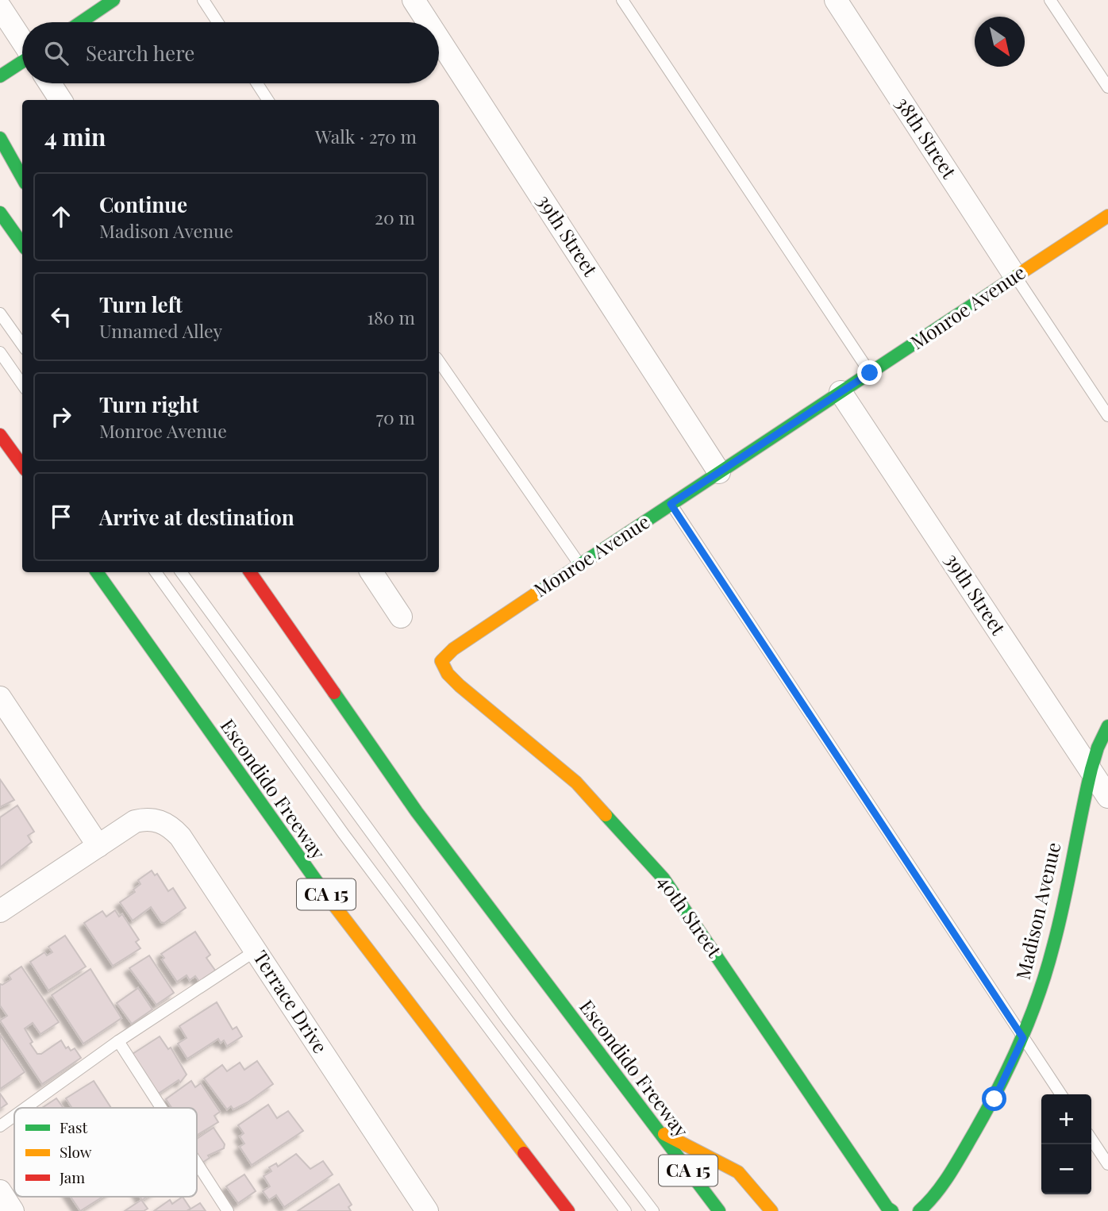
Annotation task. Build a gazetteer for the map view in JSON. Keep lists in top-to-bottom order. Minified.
{"streets":{"main road":["Monroe Avenue","Escondido Freeway","CA 15","Madison Avenue","40th Street"],"street":["38th Street","39th Street","Terrace Drive"]},"crossings":[["38th Street","Monroe Avenue"],["39th Street","Monroe Avenue"],["39th Street","Madison Avenue"],["Monroe Avenue","40th Street"]],"legend":["Fast","Slow","Jam"],"north":"bottom right","page":{"search":"Search here","heading":["4 min","Walk · 270 m"],"list":[["Continue","Madison Avenue","20 m"],["Turn left","Unnamed Alley","180 m"],["Turn right","Monroe Avenue","70 m"],"Arrive at destination"],"map_buttons":["+","−"]}}
